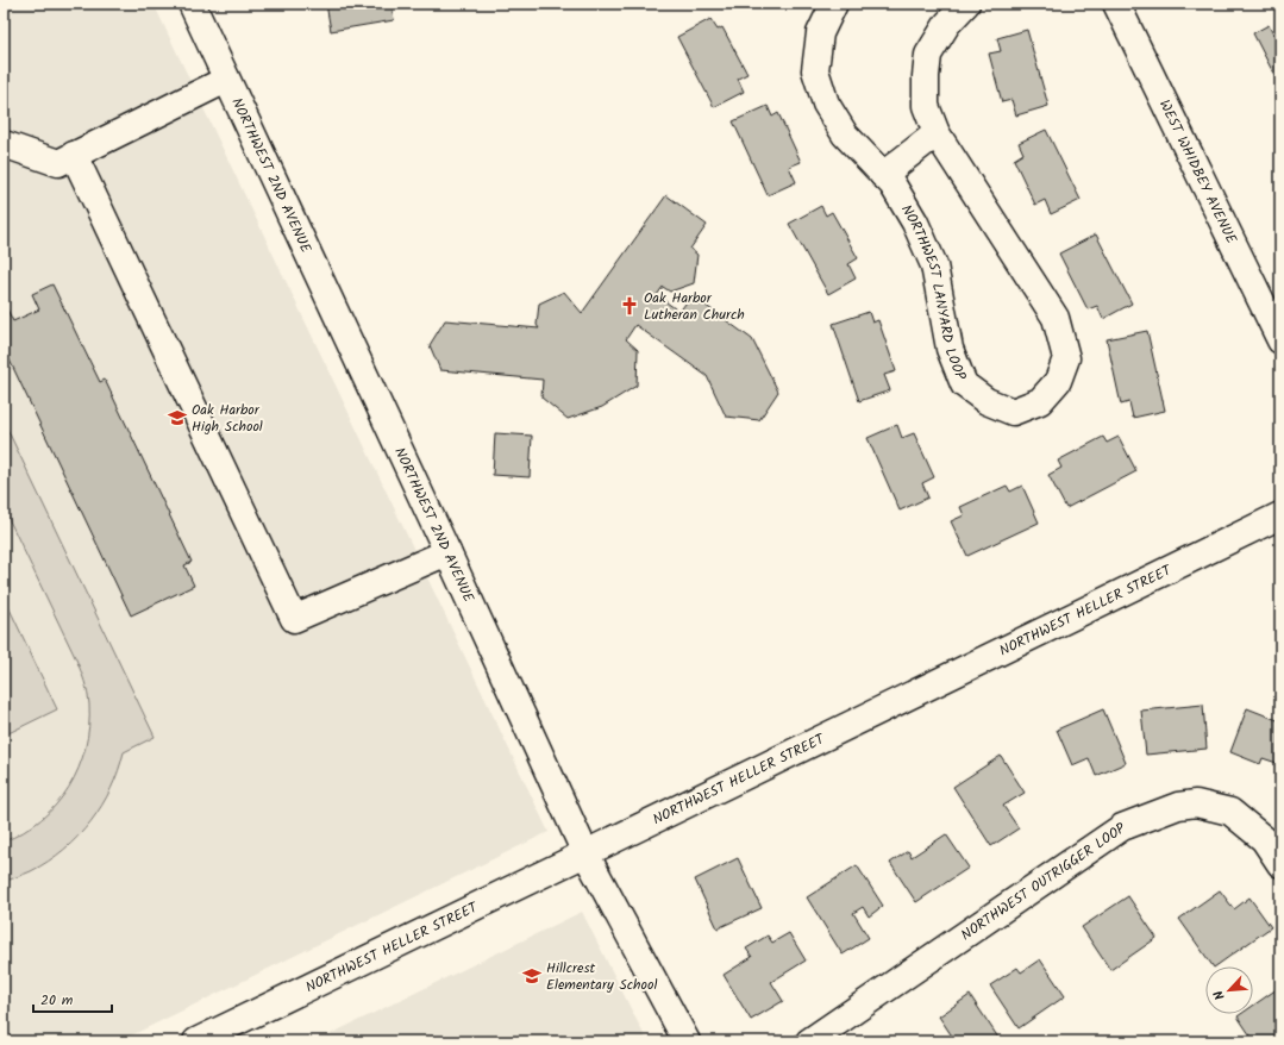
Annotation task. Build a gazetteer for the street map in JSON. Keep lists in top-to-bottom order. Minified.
{"streets":{"street":["WEST WHIDBEY AVENUE","NORTHWEST 2ND AVENUE","NORTHWEST LANYARD LOOP","NORTHWEST HELLER STREET","NORTHWEST OUTRIGGER LOOP"]},"crossings":[["NORTHWEST 2ND AVENUE","NORTHWEST HELLER STREET"]],"places":{"church":["Oak Harbor Lutheran Church"],"school or university":["Oak Harbor High School","Hillcrest Elementary School"]},"scale_bar":"20 m","north":"bottom left"}
